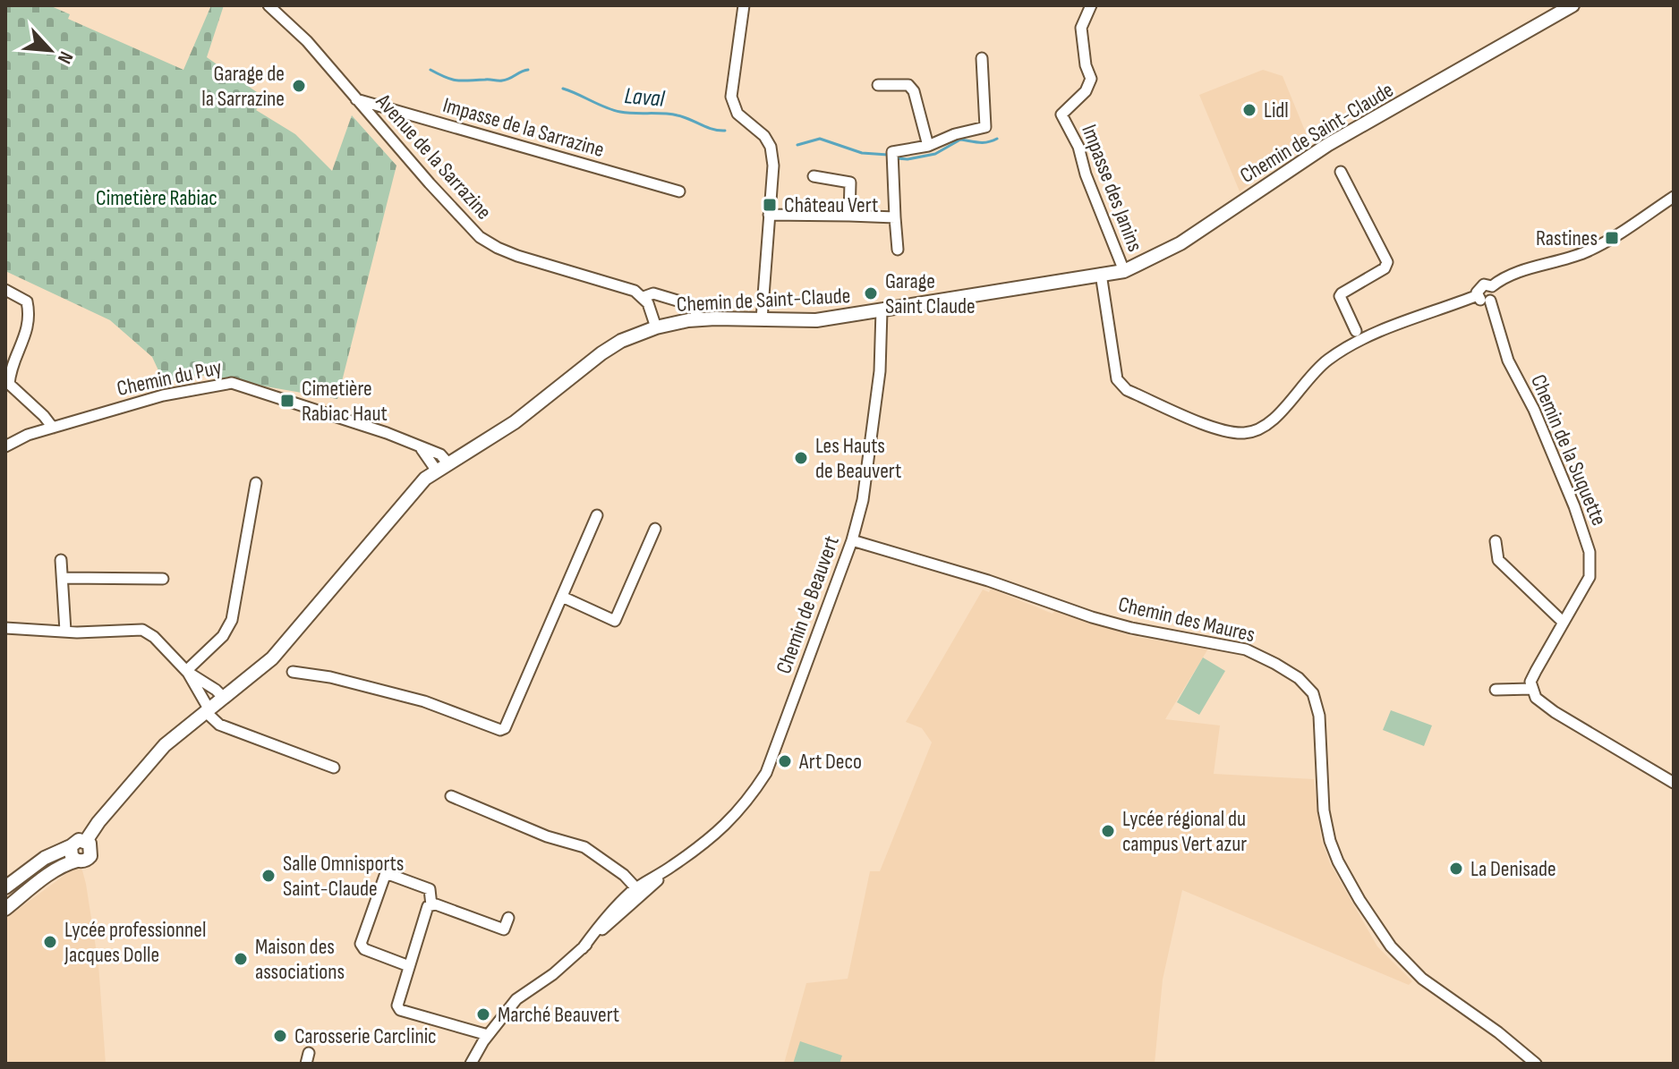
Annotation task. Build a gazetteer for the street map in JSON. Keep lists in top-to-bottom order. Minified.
{"streets":{"street":["Impasse de la Sarrazine","Chemin de Saint-Claude","Avenue de la Sarrazine","Impasse des Janins","Chemin du Puy","Chemin de la Suquette","Chemin de Beauvert","Chemin des Maures"]},"crossings":[["Impasse de la Sarrazine","Avenue de la Sarrazine"],["Chemin de Saint-Claude","Avenue de la Sarrazine"],["Chemin de Saint-Claude","Impasse des Janins"],["Chemin de Saint-Claude","Chemin du Puy"],["Chemin de Saint-Claude","Chemin de Beauvert"],["Chemin de Beauvert","Chemin des Maures"]],"water":["Laval"],"parks":["Cimetière Rabiac"],"places":{"other":["Garage de la Sarrazine","Lidl","Garage Saint Claude","Les Hauts de Beauvert","Art Deco","Lycée régional du campus Vert azur","La Denisade","Salle Omnisports Saint-Claude","Lycée professionnel Jacques Dolle","Maison des associations","Marché Beauvert","Carosserie Carclinic"],"transit":["Château Vert","Rastines","Cimetière Rabiac Haut"]},"north":"bottom right"}
